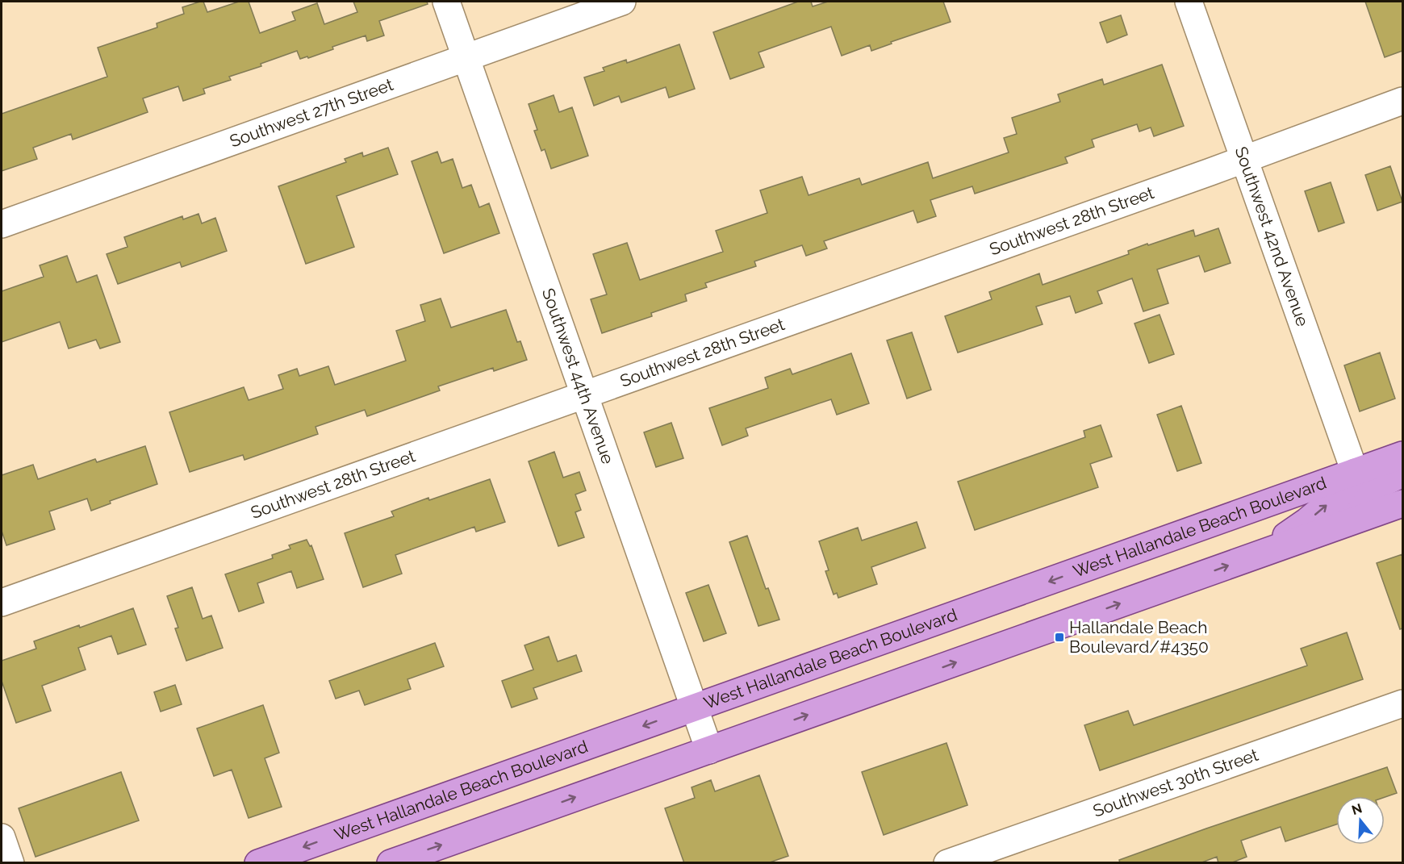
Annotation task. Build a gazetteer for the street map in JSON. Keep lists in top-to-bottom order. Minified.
{"streets":{"main road":["West Hallandale Beach Boulevard"],"street":["Southwest 27th Street","Southwest 28th Street","Southwest 42nd Avenue","Southwest 44th Avenue","Southwest 30th Street"]},"crossings":[["Southwest 27th Street","Southwest 44th Avenue"],["Southwest 28th Street","Southwest 42nd Avenue"],["Southwest 28th Street","Southwest 44th Avenue"],["Southwest 42nd Avenue","West Hallandale Beach Boulevard"],["Southwest 44th Avenue","West Hallandale Beach Boulevard"]],"places":{"transit":["Hallandale Beach Boulevard/#4350"]},"north":"top"}
